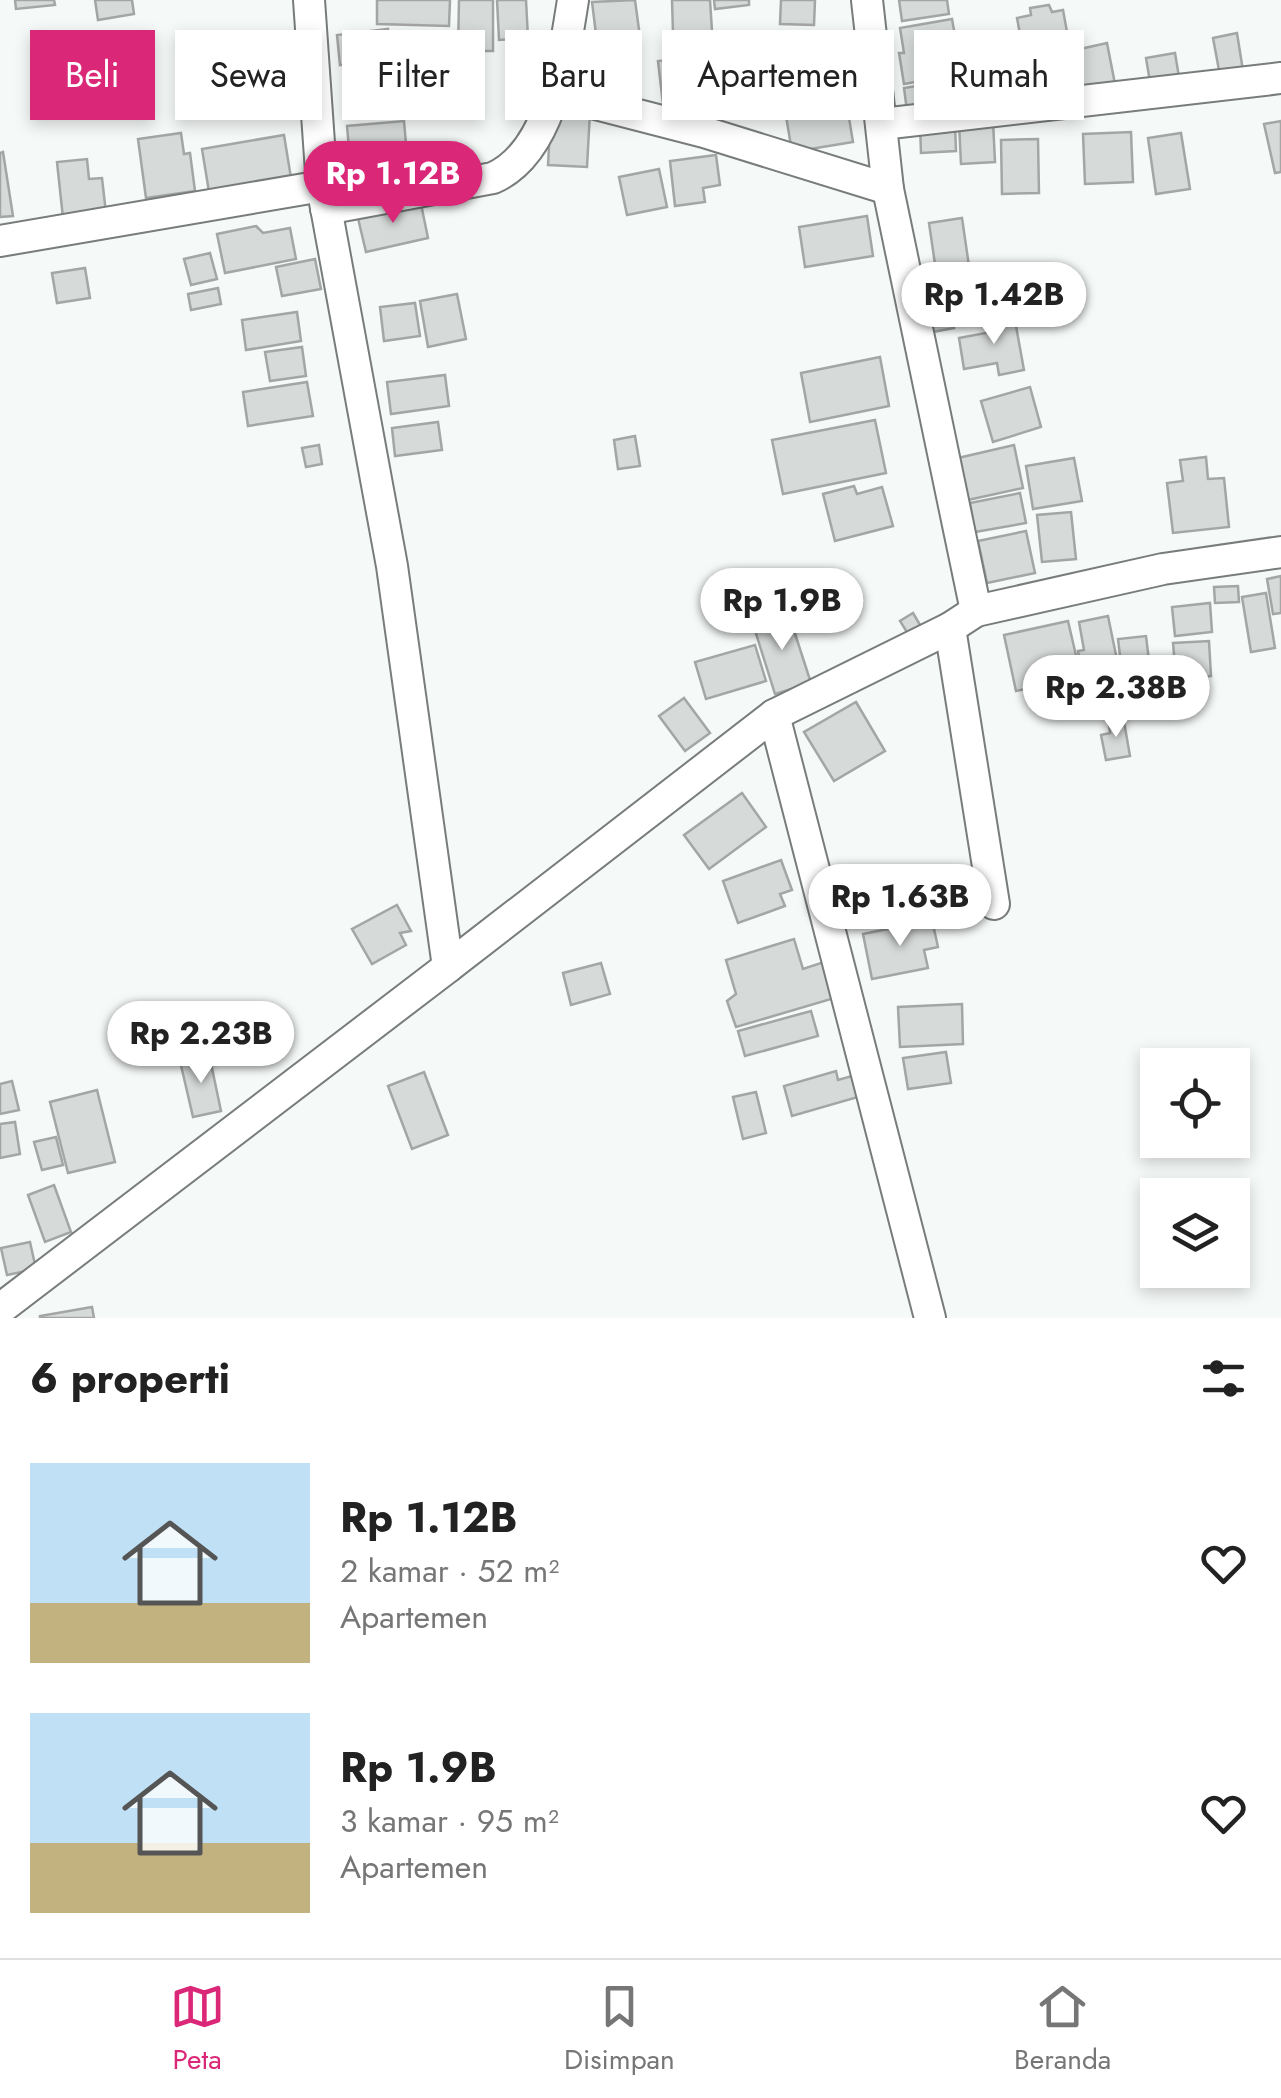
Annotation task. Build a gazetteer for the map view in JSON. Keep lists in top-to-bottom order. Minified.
{"page":{"chip":["Beli","Sewa","Filter","Baru","Apartemen","Rumah"],"price":["Rp 1.12B","Rp 1.42B","Rp 1.9B","Rp 2.38B","Rp 1.63B","Rp 2.23B"],"heading":"6 properti","list":[{"name":"Rp 1.12B","note":"2 kamar · 52 m² · Apartemen"},{"name":"Rp 1.9B","note":"3 kamar · 95 m² · Apartemen"}],"tabs":["Peta","Disimpan","Beranda"]}}
